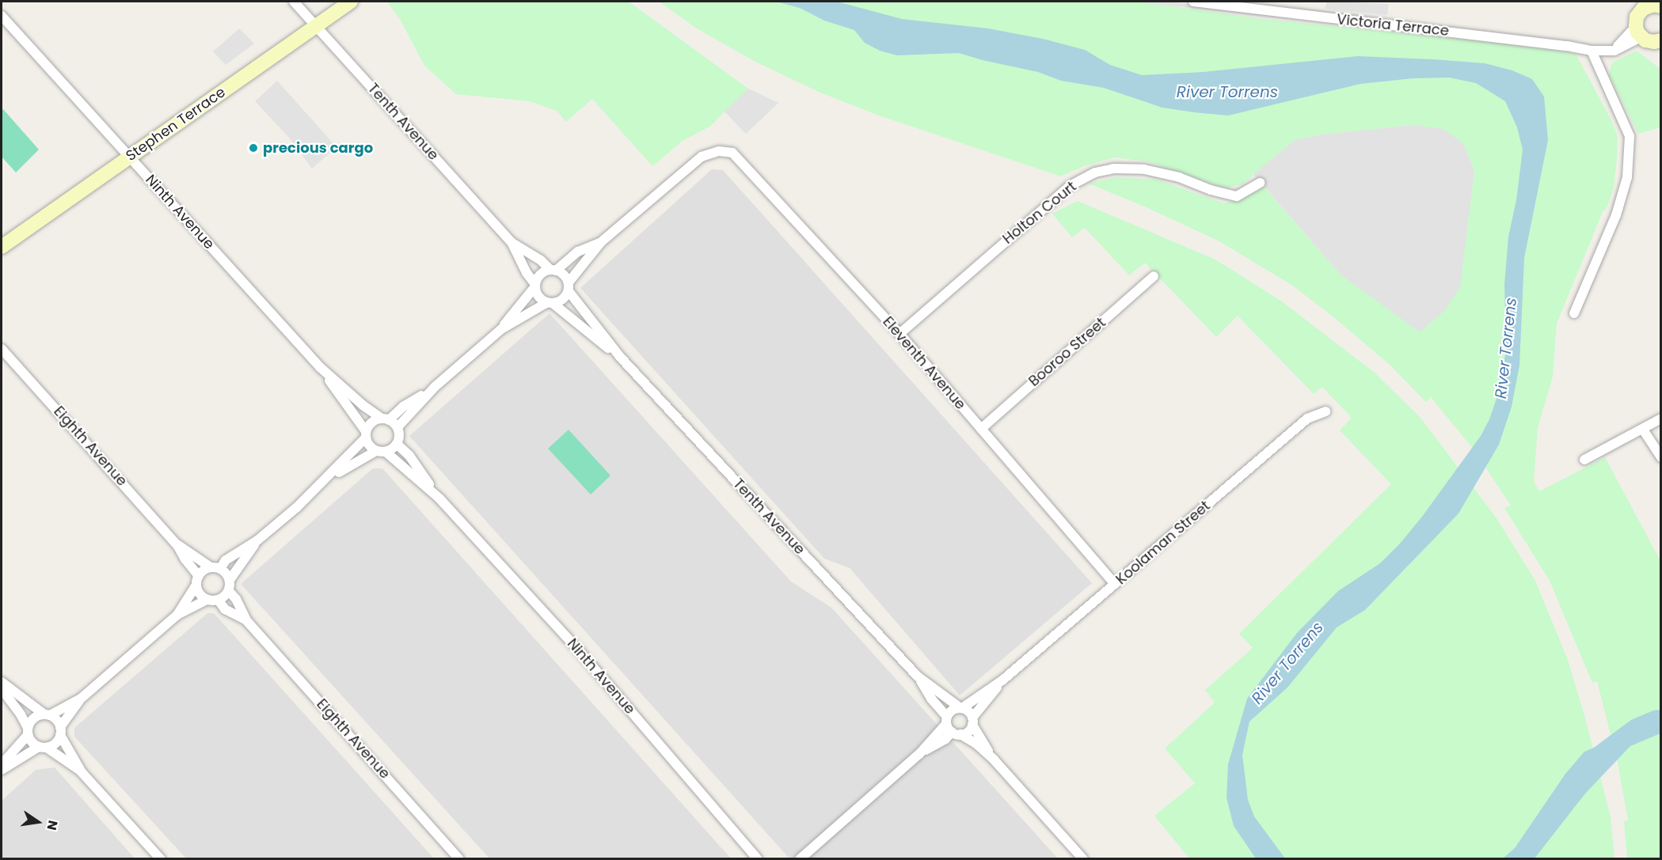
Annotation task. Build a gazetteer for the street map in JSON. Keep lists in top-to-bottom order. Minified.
{"streets":{"main road":["Stephen Terrace"],"street":["Victoria Terrace","Tenth Avenue","Ninth Avenue","Holton Court","Booroo Street","Eleventh Avenue","Eighth Avenue","Koolaman Street"]},"crossings":[["Tenth Avenue","Stephen Terrace"],["Tenth Avenue","Koolaman Street"],["Stephen Terrace","Ninth Avenue"],["Holton Court","Eleventh Avenue"],["Booroo Street","Eleventh Avenue"],["Eleventh Avenue","Koolaman Street"]],"water":["River Torrens"],"places":["precious cargo"],"north":"right"}
